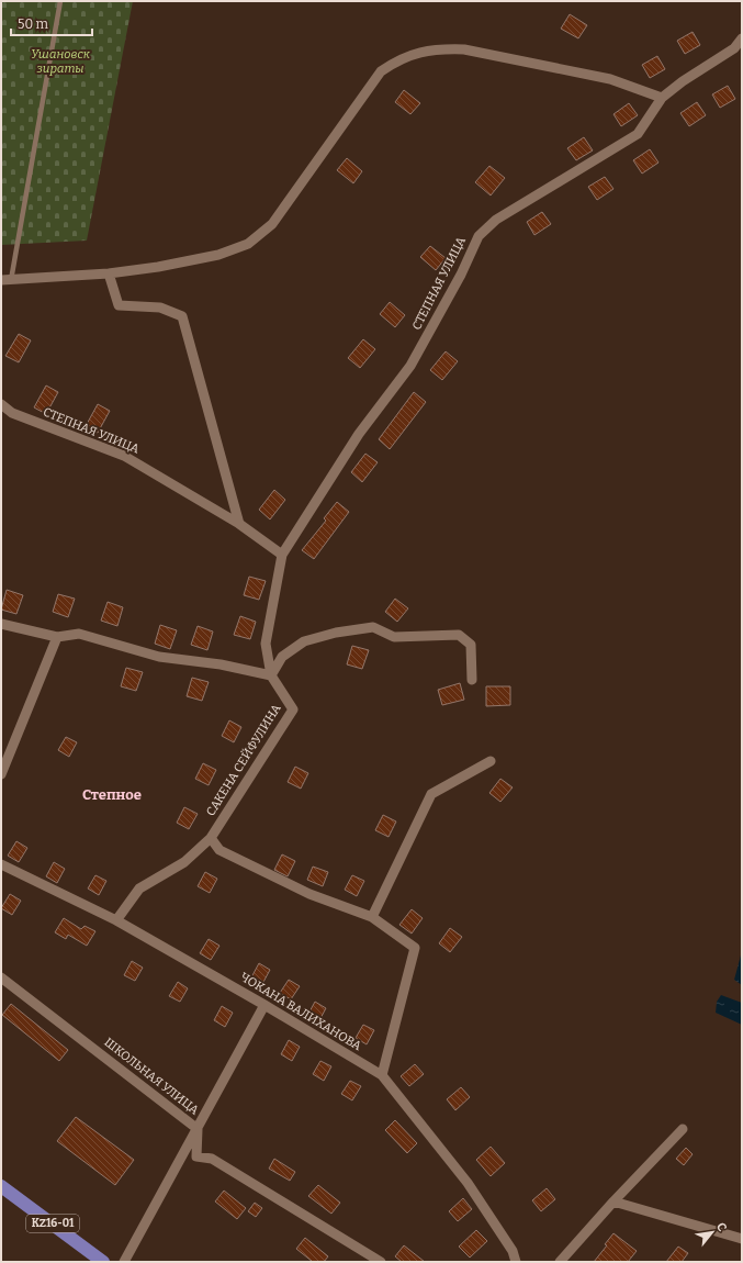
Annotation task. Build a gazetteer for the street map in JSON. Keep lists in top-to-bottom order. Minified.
{"streets":{"main road":["KZ16-01"],"street":["СТЕПНАЯ УЛИЦА","САКЕНА СЕЙФУЛИНА","ЧОКАНА ВАЛИХАНОВА","ШКОЛЬНАЯ УЛИЦА"]},"crossings":[["СТЕПНАЯ УЛИЦА","САКЕНА СЕЙФУЛИНА"],["САКЕНА СЕЙФУЛИНА","ЧОКАНА ВАЛИХАНОВА"]],"districts":["Степное"],"parks":["Ушановск зираты"],"scale_bar":"50 m","north":"top right"}
